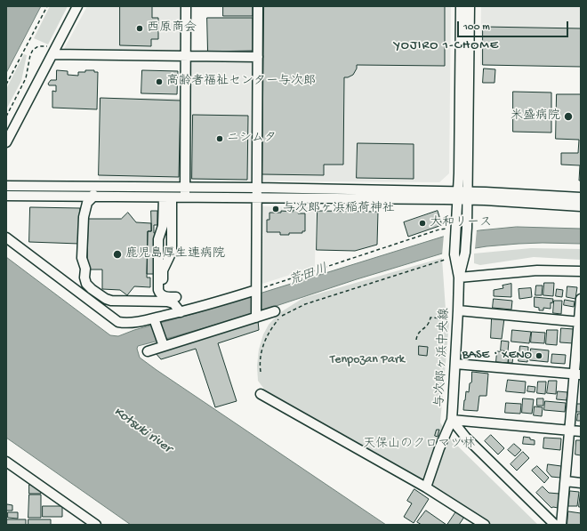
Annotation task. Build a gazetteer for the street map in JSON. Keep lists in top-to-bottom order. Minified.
{"streets":{"street":["与次郎ヶ浜中央線"]},"districts":["YOJIRO 1-CHOME"],"water":["荒田川","Kotsuki river"],"parks":["Tenpozan Park","天保山のクロマツ林"],"places":["西原商会","高齢者福祉センター与次郎","米盛病院","ニシムタ","与次郎ヶ浜稲荷神社","大和リース","鹿児島厚生連病院","BASE・XENO"],"scale_bar":"100 m"}
